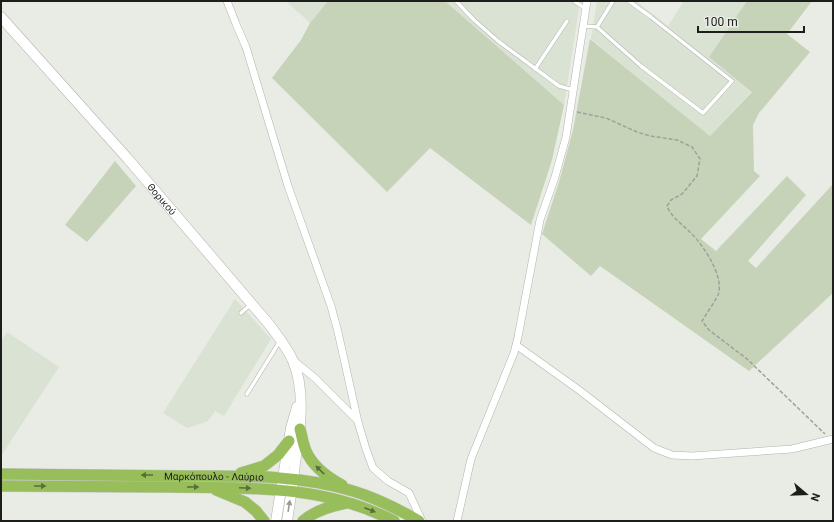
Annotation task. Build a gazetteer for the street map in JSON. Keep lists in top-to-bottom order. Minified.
{"streets":{"highway":["Μαρκόπουλο - Λαύριο"],"main road":["Θορικού"]},"crossings":[["Θορικού","Μαρκόπουλο - Λαύριο"]],"scale_bar":"100 m","north":"right"}
